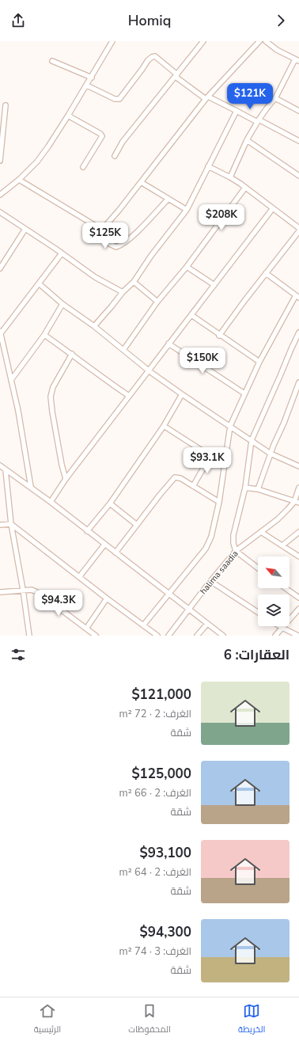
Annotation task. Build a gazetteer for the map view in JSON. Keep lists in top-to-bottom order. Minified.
{"streets":{"street":["halima saadia"]},"north":"top left","page":{"header":"Homiq","price":["$121K","$208K","$125K","$150K","$93.1K","$94.3K"],"heading":"العقارات: 6","list":[{"name":"$121,000","note":"الغرف: 2 · 72 m² · شقة"},{"name":"$125,000","note":"الغرف: 2 · 66 m² · شقة"},{"name":"$93,100","note":"الغرف: 2 · 64 m² · شقة"},{"name":"$94,300","note":"الغرف: 3 · 74 m² · شقة"}],"tabs":["الخريطة","المحفوظات","الرئيسية"]}}
